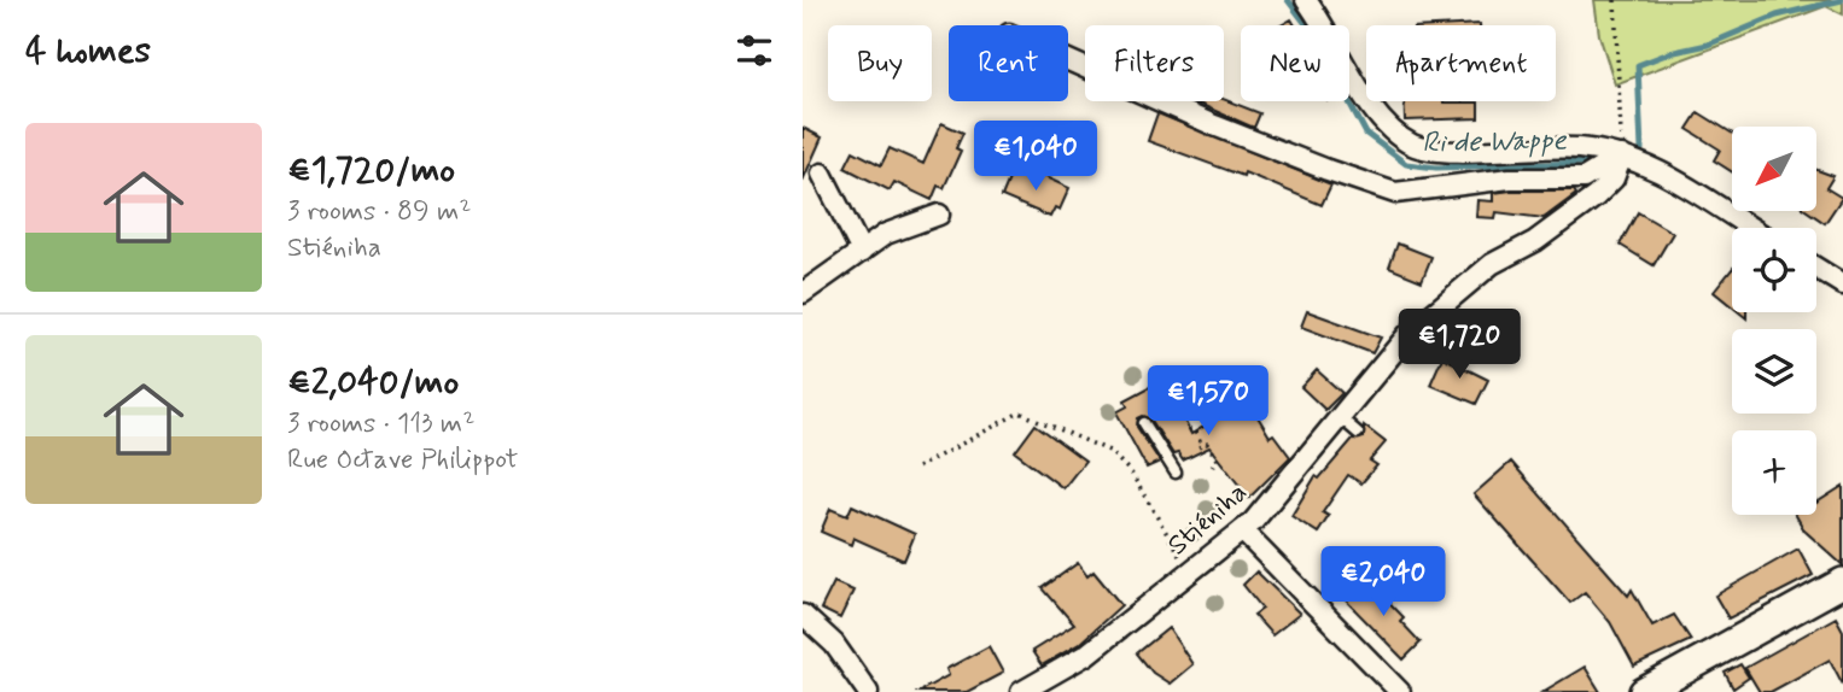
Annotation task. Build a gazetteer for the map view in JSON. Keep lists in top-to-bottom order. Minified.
{"streets":{"street":["Stiéniha"]},"water":["Ri de Wappe"],"north":"bottom left","page":{"heading":"4 homes","chip":["Buy","Rent","Filters","New","Apartment"],"list":[{"name":"€1,720/mo","note":"3 rooms · 89 m² · Stiéniha"},{"name":"€2,040/mo","note":"3 rooms · 113 m² · Rue Octave Philippot"}],"price":["€1,040","€1,720","€1,570","€2,040"],"map_buttons":"+"}}
